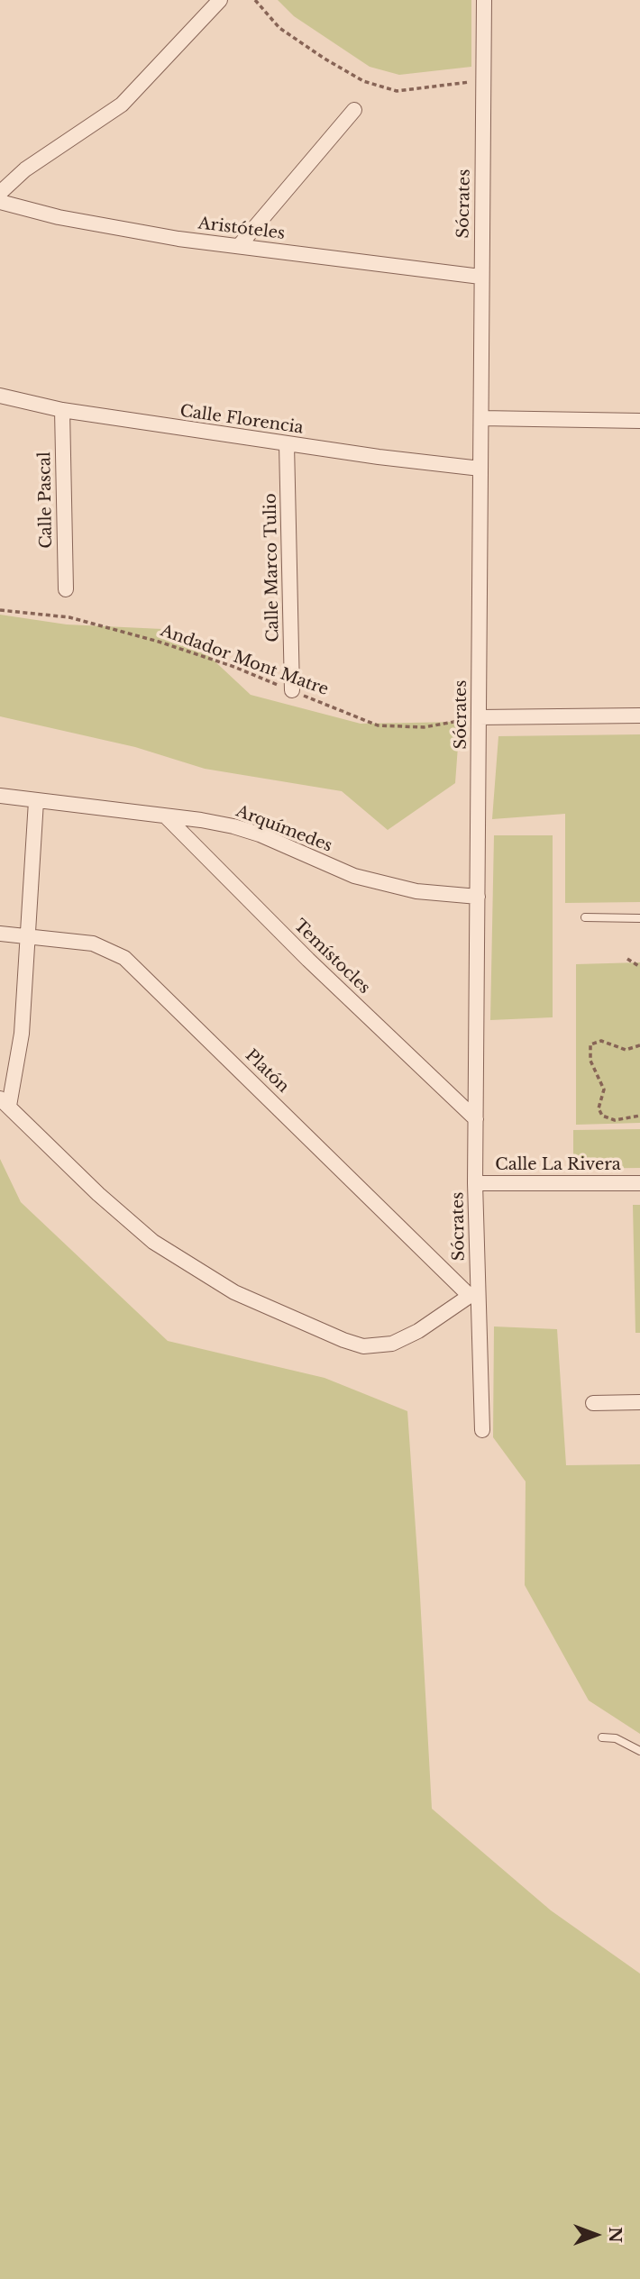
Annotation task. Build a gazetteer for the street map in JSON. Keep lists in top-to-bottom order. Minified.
{"streets":{"street":["Sócrates","Aristóteles","Calle Florencia","Calle Pascal","Calle Marco Tulio","Arquímedes","Temístocles","Platón","Calle La Rivera"],"path":["Andador Mont Matre"]},"crossings":[["Sócrates","Aristóteles"],["Sócrates","Calle Florencia"],["Sócrates","Andador Mont Matre"],["Sócrates","Arquímedes"],["Sócrates","Temístocles"],["Sócrates","Platón"],["Sócrates","Calle La Rivera"],["Calle Florencia","Calle Pascal"],["Calle Florencia","Calle Marco Tulio"],["Calle Marco Tulio","Andador Mont Matre"],["Arquímedes","Temístocles"]],"north":"right"}
